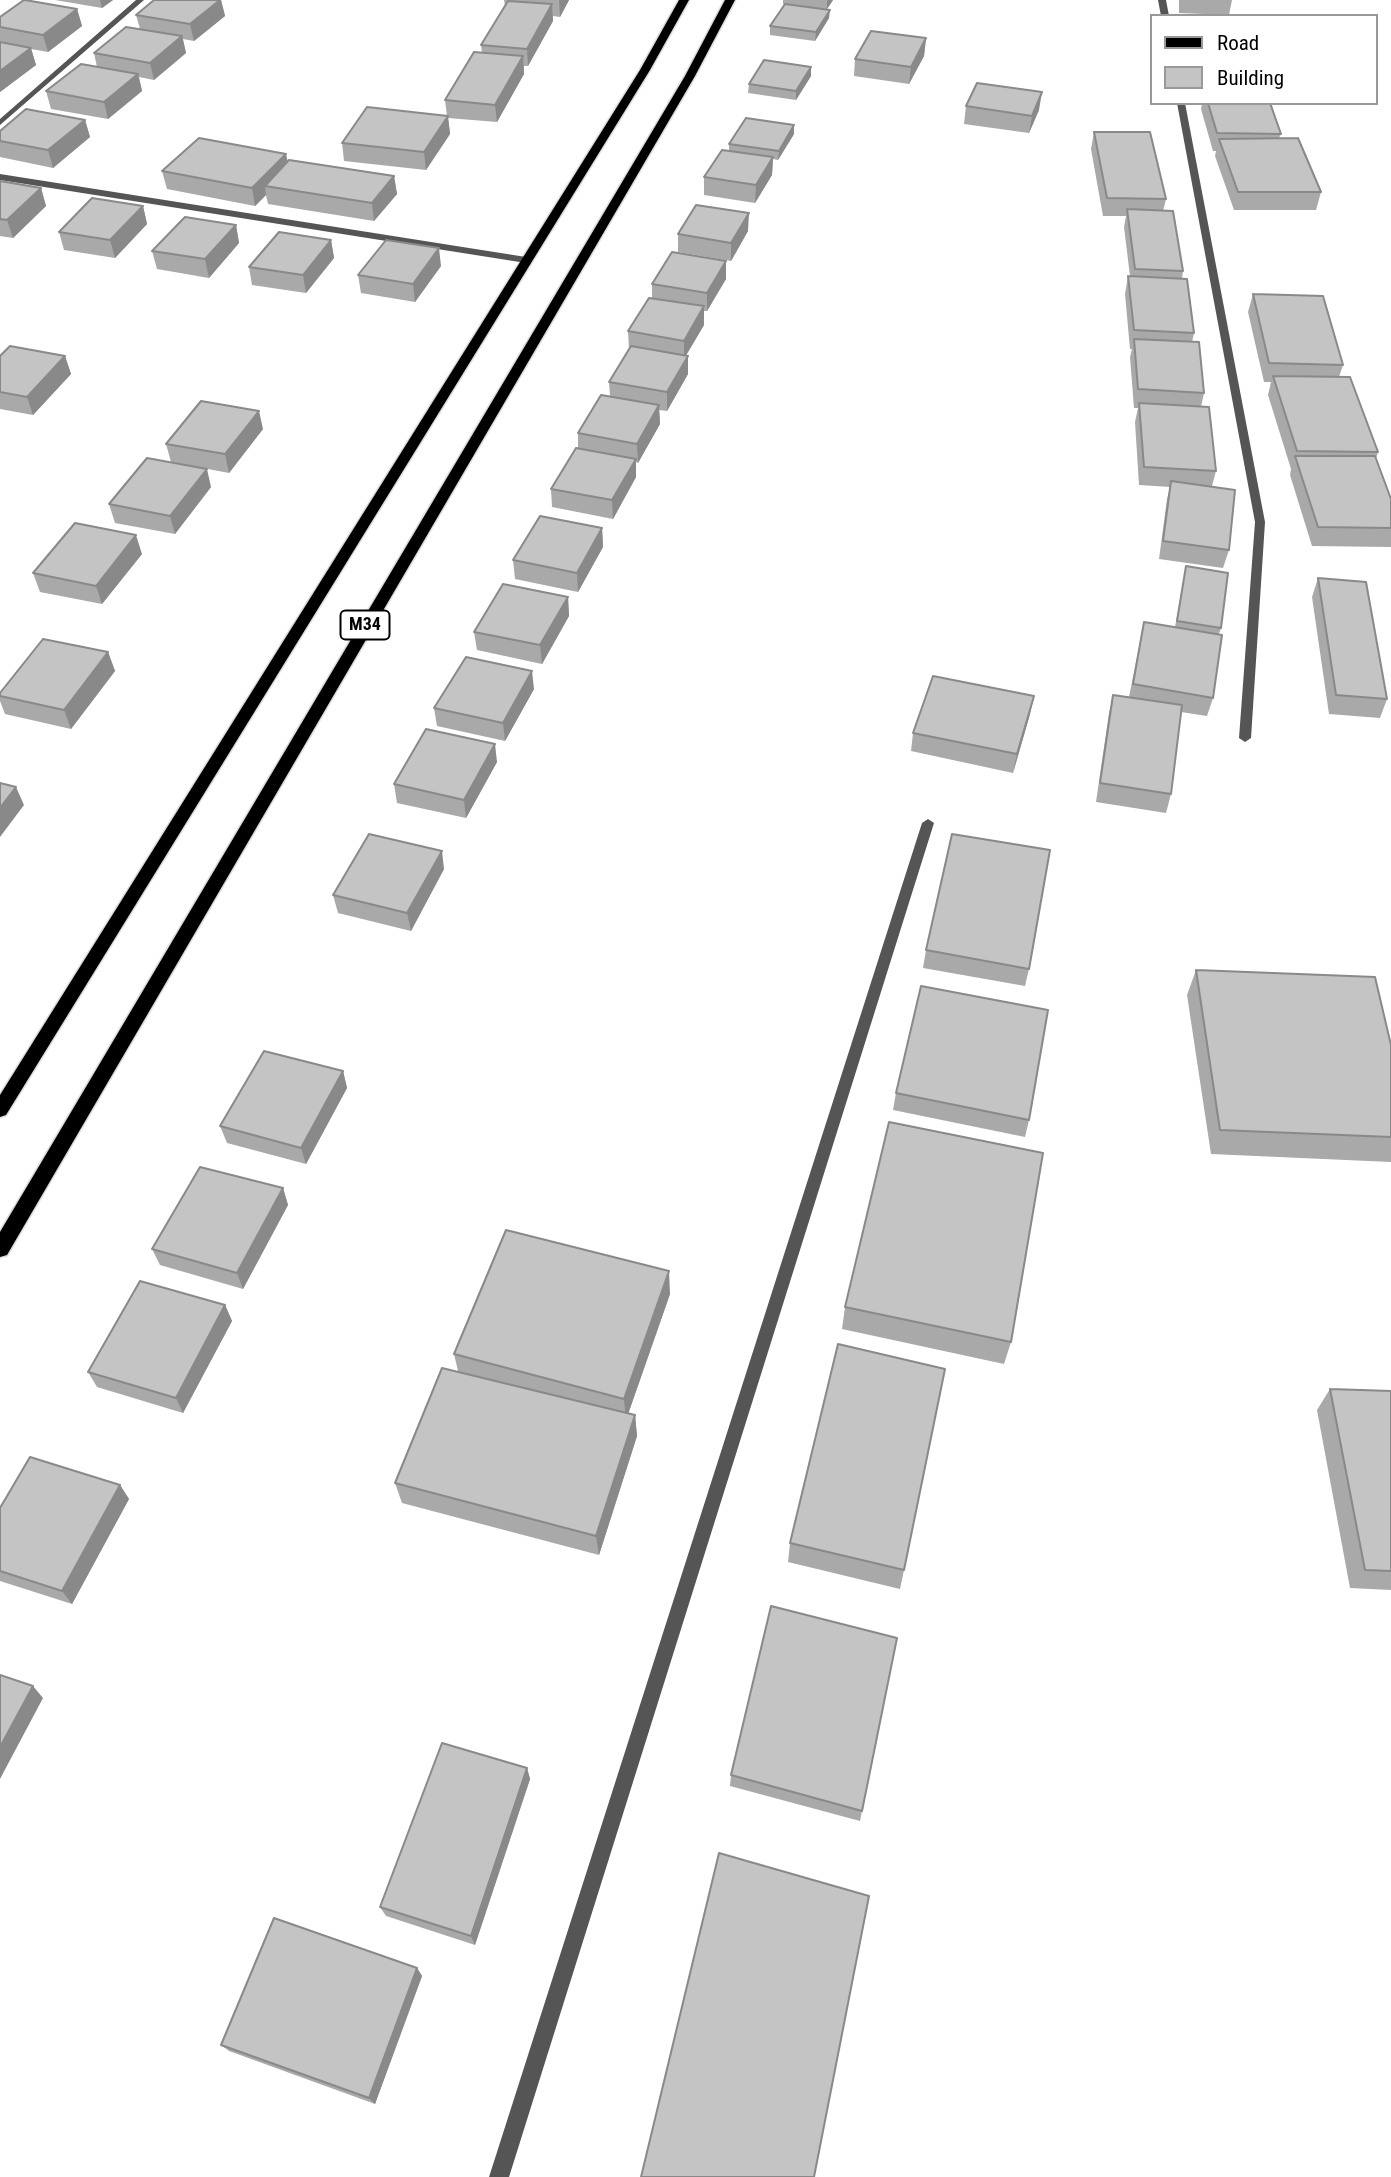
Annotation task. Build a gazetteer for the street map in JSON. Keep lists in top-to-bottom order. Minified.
{"streets":{"main road":["M34"]},"legend":["Road","Building"]}
